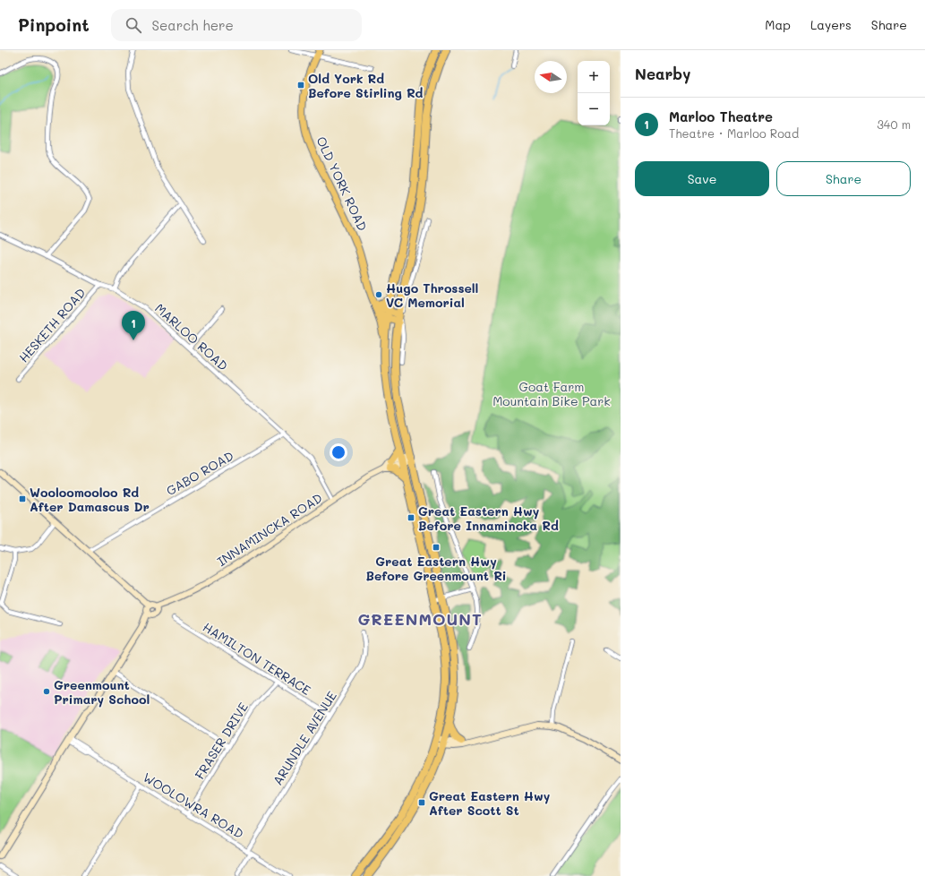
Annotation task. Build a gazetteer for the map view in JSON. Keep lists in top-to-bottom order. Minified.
{"streets":{"main road":["OLD YORK ROAD","INNAMINCKA ROAD"],"street":["HESKETH ROAD","MARLOO ROAD","GABO ROAD","HAMILTON TERRACE","ARUNDLE AVENUE","FRASER DRIVE","WOOLOWRA ROAD"]},"crossings":[["HESKETH ROAD","MARLOO ROAD"],["MARLOO ROAD","GABO ROAD"],["MARLOO ROAD","INNAMINCKA ROAD"],["HAMILTON TERRACE","ARUNDLE AVENUE"],["HAMILTON TERRACE","FRASER DRIVE"],["ARUNDLE AVENUE","WOOLOWRA ROAD"],["FRASER DRIVE","WOOLOWRA ROAD"]],"districts":["GREENMOUNT"],"parks":["Goat Farm Mountain Bike Park"],"places":{"transit":["Old York Rd Before Stirling Rd","Wooloomooloo Rd After Damascus Dr","Great Eastern Hwy Before Innamincka Rd","Great Eastern Hwy Before Greenmount Ri","Great Eastern Hwy After Scott St"],"other":["Hugo Throssell VC Memorial","Greenmount Primary School"]},"north":"left","page":{"header":"Pinpoint","search":"Search here","nav":["Map","Layers","Share"],"heading":"Nearby","map_buttons":["+","−"],"list":[{"mark":"1","name":"Marloo Theatre","note":"Theatre · Marloo Road","value":"340 m"}],"buttons":["Save","Share"],"pins":"1"}}
